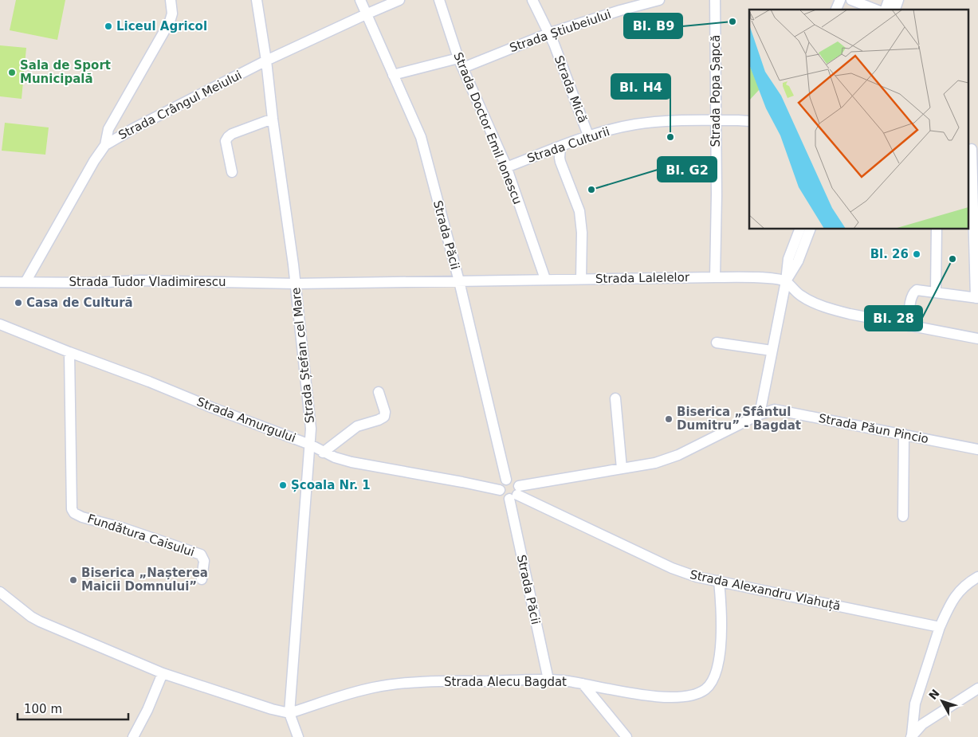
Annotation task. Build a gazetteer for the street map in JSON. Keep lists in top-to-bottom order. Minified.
{"streets":{"street":["Strada Știubeiului","Strada Mică","Strada Popa Șapcă","Strada Crângul Meiului","Strada Doctor Emil Ionescu","Strada Culturii","Strada Păcii","Strada Lalelelor","Strada Tudor Vladimirescu","Strada Ștefan cel Mare","Strada Amurgului","Strada Păun Pincio","Fundătura Caisului","Strada Alexandru Vlahuță","Strada Alecu Bagdat"]},"crossings":[["Strada Știubeiului","Strada Mică"],["Strada Știubeiului","Strada Doctor Emil Ionescu"],["Strada Știubeiului","Strada Păcii"],["Strada Mică","Strada Culturii"],["Strada Popa Șapcă","Strada Culturii"],["Strada Popa Șapcă","Strada Lalelelor"],["Strada Crângul Meiului","Strada Păcii"],["Strada Crângul Meiului","Strada Tudor Vladimirescu"],["Strada Crângul Meiului","Strada Ștefan cel Mare"],["Strada Doctor Emil Ionescu","Strada Culturii"],["Strada Doctor Emil Ionescu","Strada Lalelelor"],["Strada Păcii","Strada Lalelelor"],["Strada Păcii","Strada Amurgului"],["Strada Păcii","Strada Păun Pincio"],["Strada Păcii","Strada Alexandru Vlahuță"],["Strada Păcii","Strada Alecu Bagdat"],["Strada Lalelelor","Strada Tudor Vladimirescu"],["Strada Lalelelor","Strada Ștefan cel Mare"],["Strada Tudor Vladimirescu","Strada Ștefan cel Mare"],["Strada Ștefan cel Mare","Strada Amurgului"],["Strada Ștefan cel Mare","Strada Alecu Bagdat"],["Strada Amurgului","Strada Păun Pincio"],["Strada Amurgului","Fundătura Caisului"],["Strada Amurgului","Strada Alexandru Vlahuță"],["Strada Păun Pincio","Strada Alexandru Vlahuță"],["Strada Alexandru Vlahuță","Strada Alecu Bagdat"]],"places":["Bl. B9","Liceul Agricol","Sala de Sport Municipală","Bl. H4","Bl. G2","Bl. 26","Bl. 28","Casa de Cultură","Biserica „Sfântul Dumitru” - Bagdat","Școala Nr. 1","Biserica „Nașterea Maicii Domnului”"],"scale_bar":"100 m","north":"top left"}
